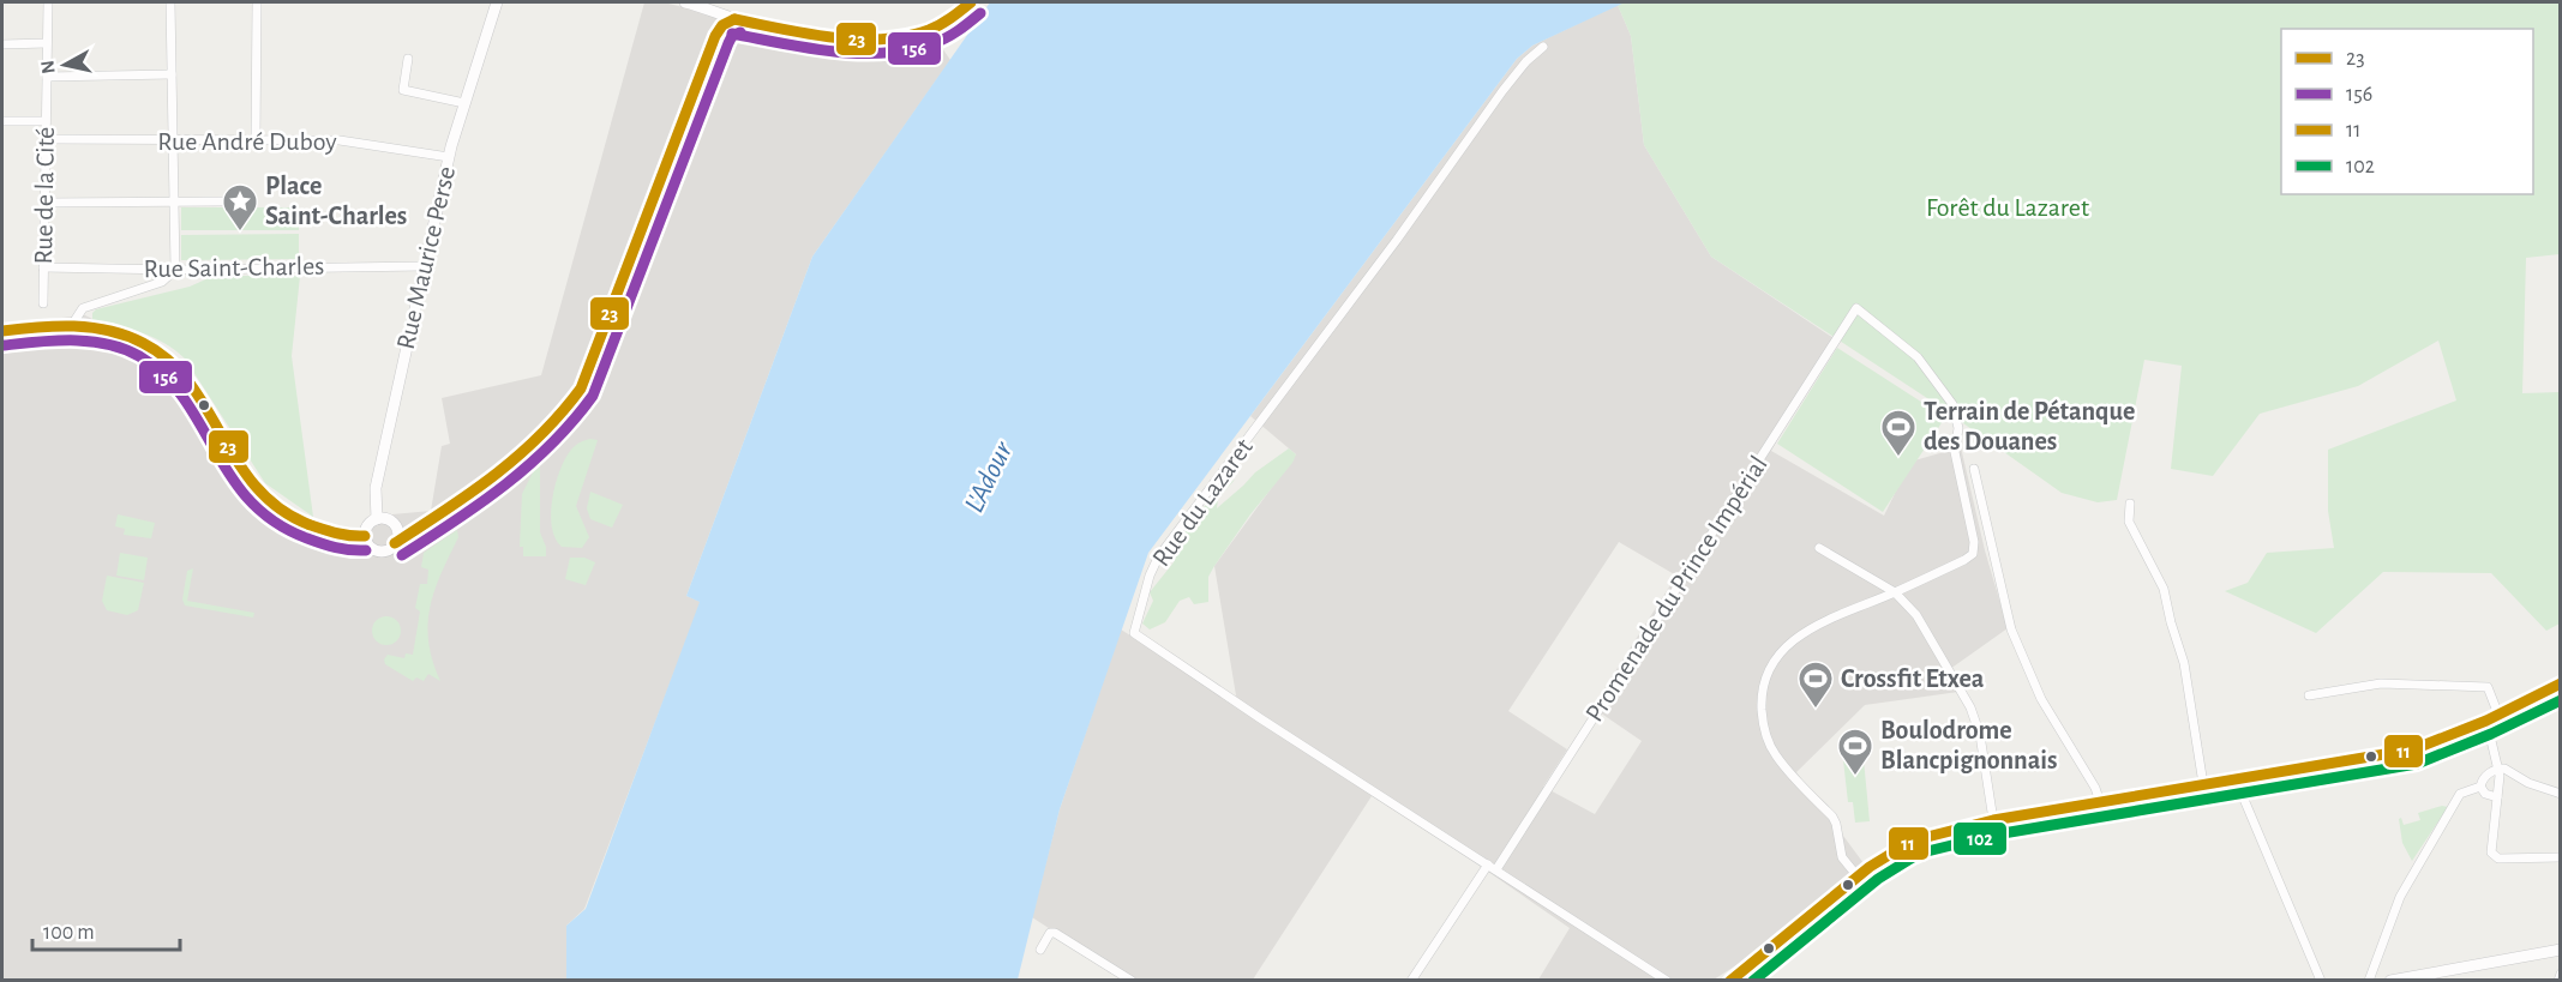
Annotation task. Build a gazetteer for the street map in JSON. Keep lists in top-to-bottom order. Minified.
{"streets":{"main road":["Rue Maurice Perse"],"street":["Rue André Duboy","Rue de la Cité","Rue Saint-Charles","Rue du Lazaret","Promenade du Prince Impérial"]},"crossings":[["Rue André Duboy","Rue de la Cité"],["Rue André Duboy","Rue Maurice Perse"],["Rue de la Cité","Rue Saint-Charles"],["Rue Maurice Perse","Rue Saint-Charles"],["Rue du Lazaret","Promenade du Prince Impérial"]],"water":["L'Adour"],"parks":["Forêt du Lazaret"],"places":{"place":["Place Saint-Charles"],"sports":["Terrain de Pétanque des Douanes","Crossfit Etxea","Boulodrome Blancpignonnais"]},"lines":["transit line 23","transit line 156","transit line 11","transit line 102"],"legend":["23","156","11","102"],"scale_bar":"100 m","north":"left"}
